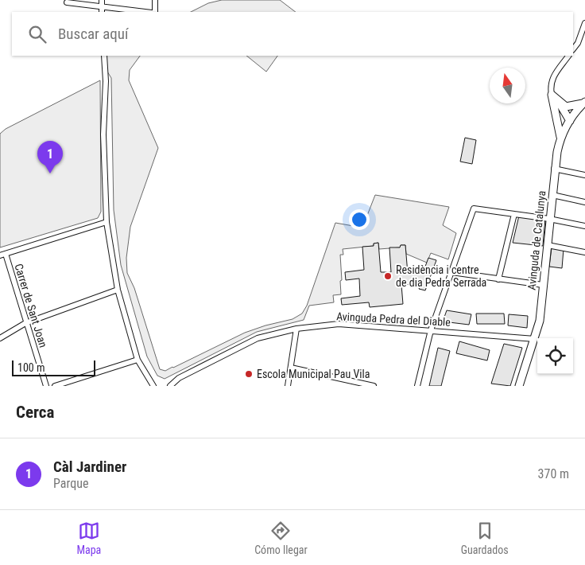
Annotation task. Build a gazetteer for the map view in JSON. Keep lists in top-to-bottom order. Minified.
{"streets":{"street":["Avinguda de Catalunya","Carrer de Sant Joan","Avinguda Pedra del Diable"]},"crossings":[["Avinguda de Catalunya","Avinguda Pedra del Diable"]],"places":["Residència i centre de dia Pedra Serrada","Escola Municipal Pau Vila"],"scale_bar":"100 m","north":"top","page":{"search":"Buscar aquí","pins":"1","scale":"100 m","heading":"Cerca","list":[{"mark":"1","name":"Càl Jardiner","note":"Parque","value":"370 m"}],"nav":["Mapa","Cómo llegar","Guardados"]}}
